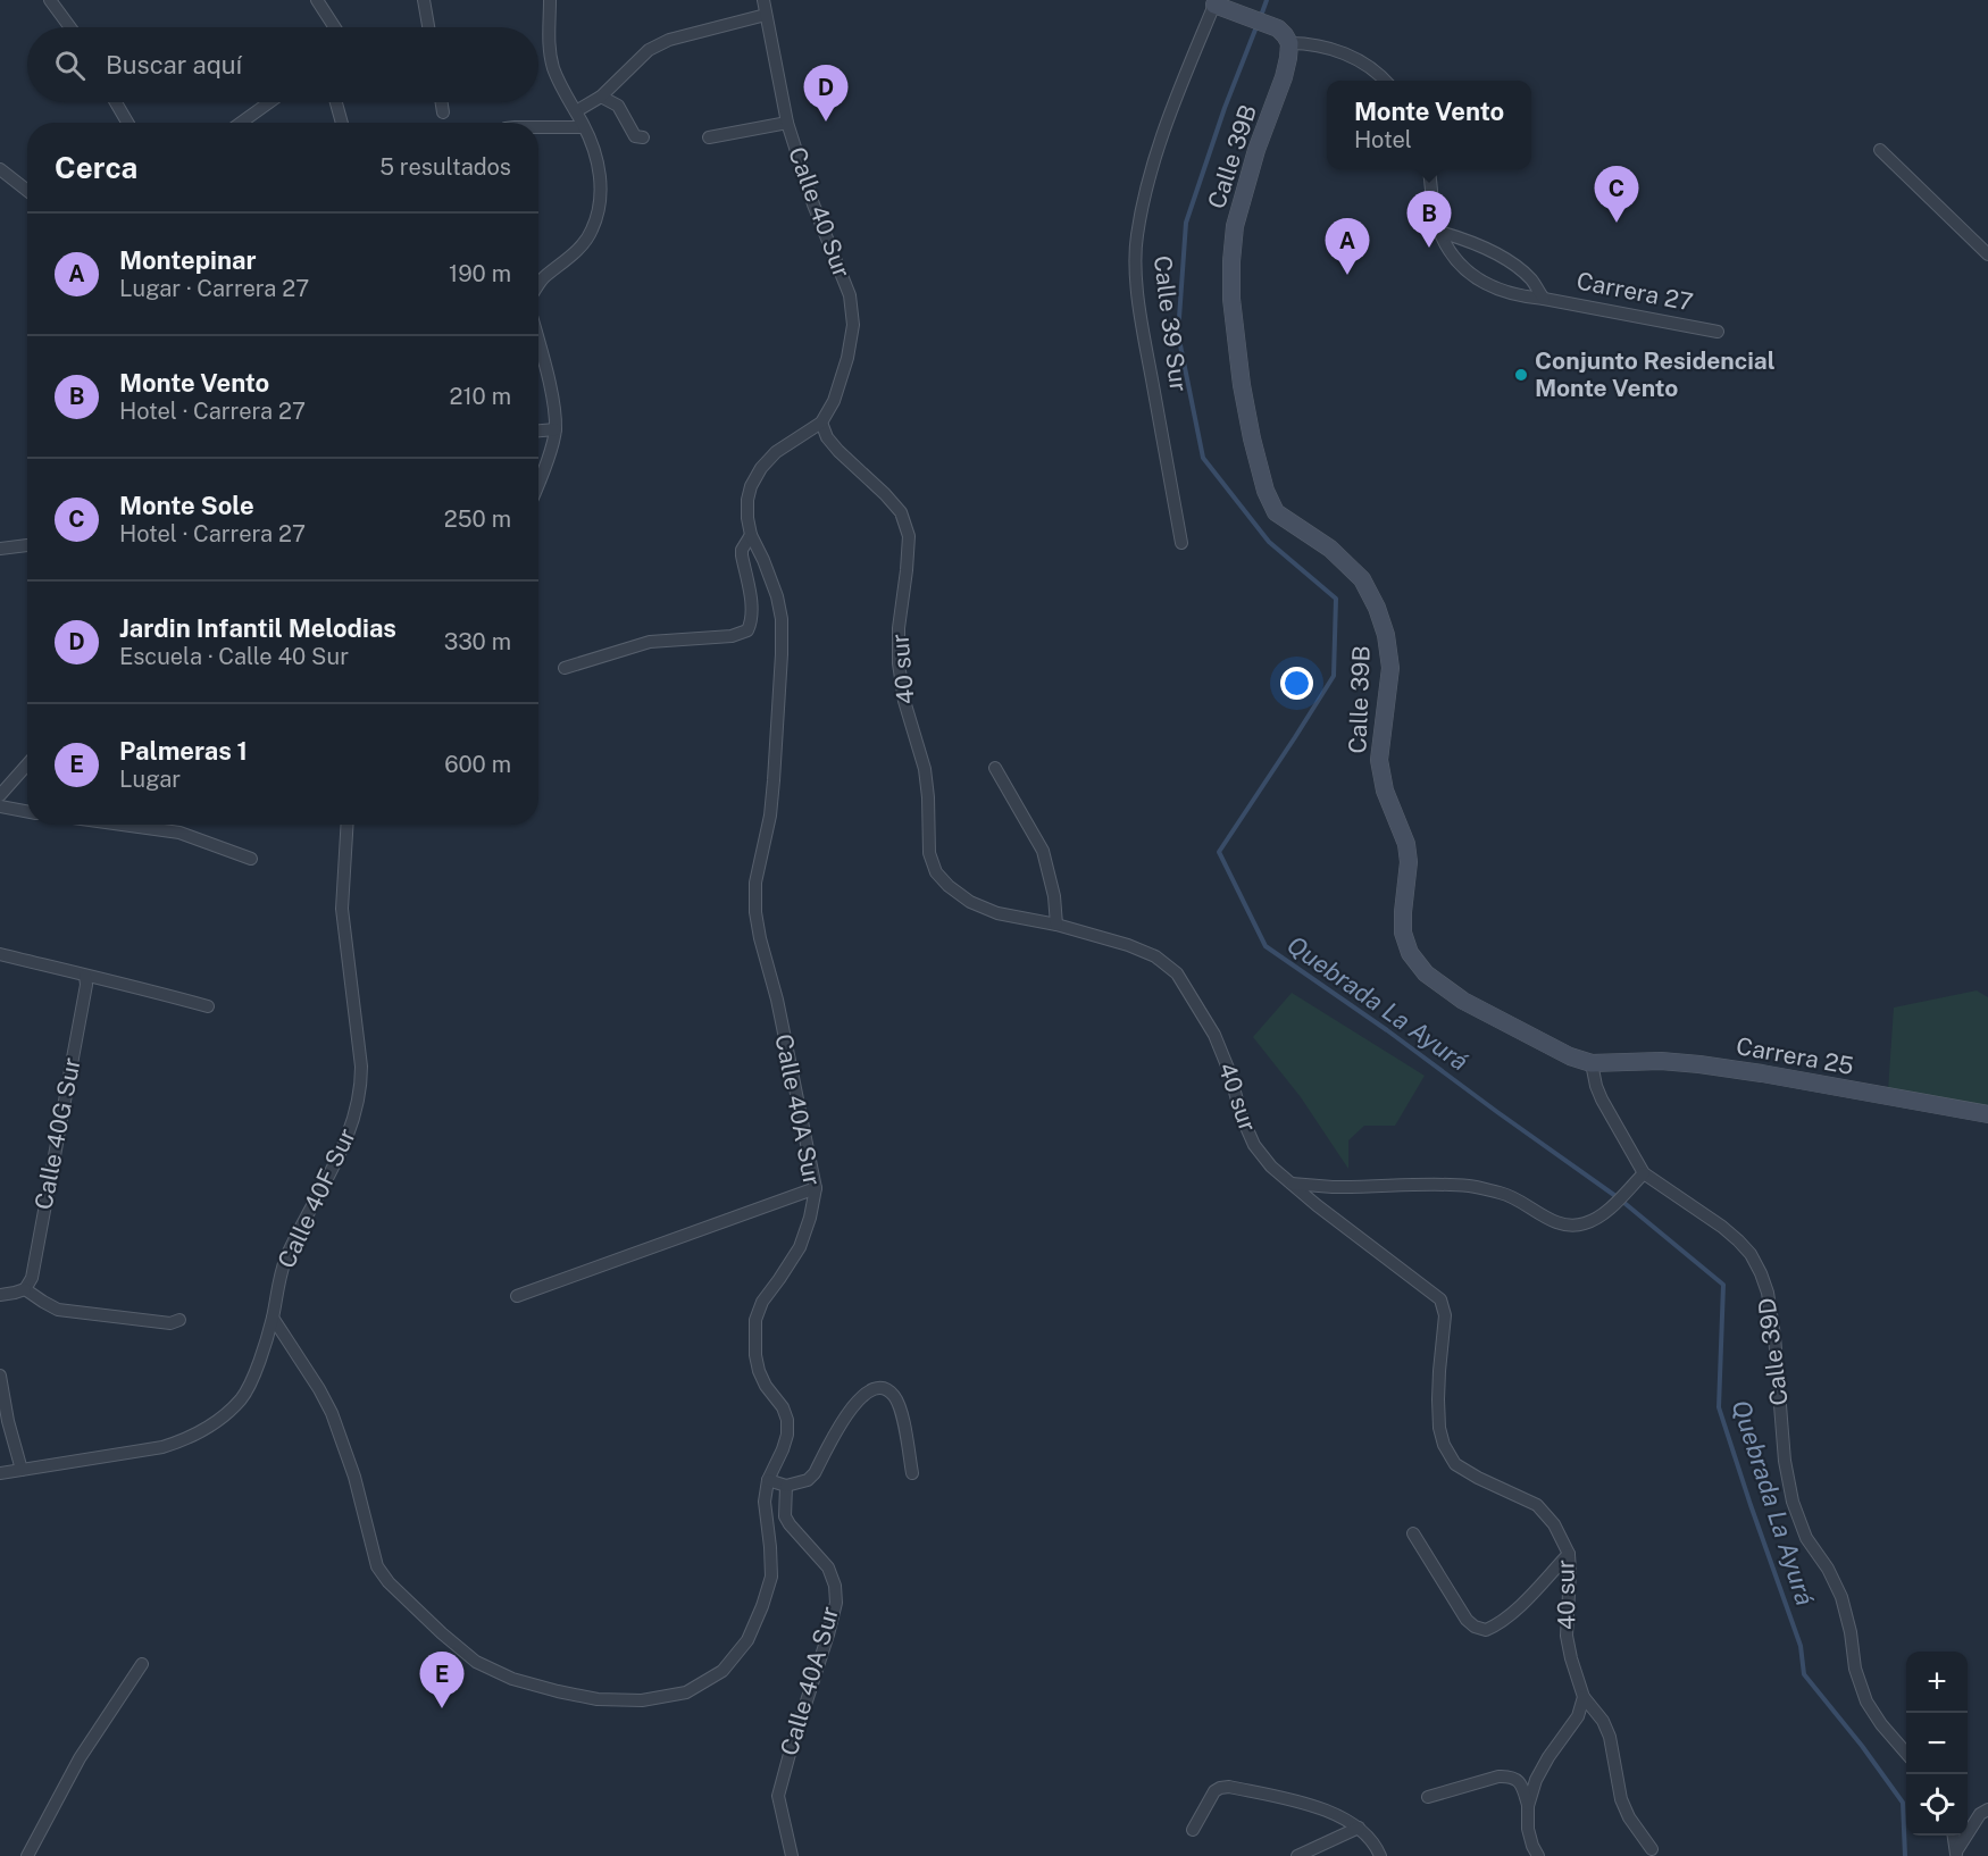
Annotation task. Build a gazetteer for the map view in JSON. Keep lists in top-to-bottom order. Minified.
{"streets":{"street":["Calle 39B","Calle 40 Sur","Carrera 27","Calle 39 Sur","40 sur","Carrera 25","Calle 40A Sur","Calle 40G Sur","Calle 40F Sur","Calle 39D"]},"crossings":[["Calle 39B","Carrera 25"],["Calle 40 Sur","40 sur"],["Calle 40 Sur","Calle 40A Sur"],["40 sur","Calle 40A Sur"]],"water":["Quebrada La Ayurá"],"places":["Conjunto Residencial Monte Vento"],"page":{"search":"Buscar aquí","pins":["D","C","B","A","E"],"popup":["Monte Vento","Hotel"],"heading":["Cerca","5 resultados"],"list":[{"mark":"A","name":"Montepinar","note":"Lugar · Carrera 27","value":"190 m"},{"mark":"B","name":"Monte Vento","note":"Hotel · Carrera 27","value":"210 m"},{"mark":"C","name":"Monte Sole","note":"Hotel · Carrera 27","value":"250 m"},{"mark":"D","name":"Jardin Infantil Melodias","note":"Escuela · Calle 40 Sur","value":"330 m"},{"mark":"E","name":"Palmeras 1","note":"Lugar","value":"600 m"}],"map_buttons":["+","−"]}}
